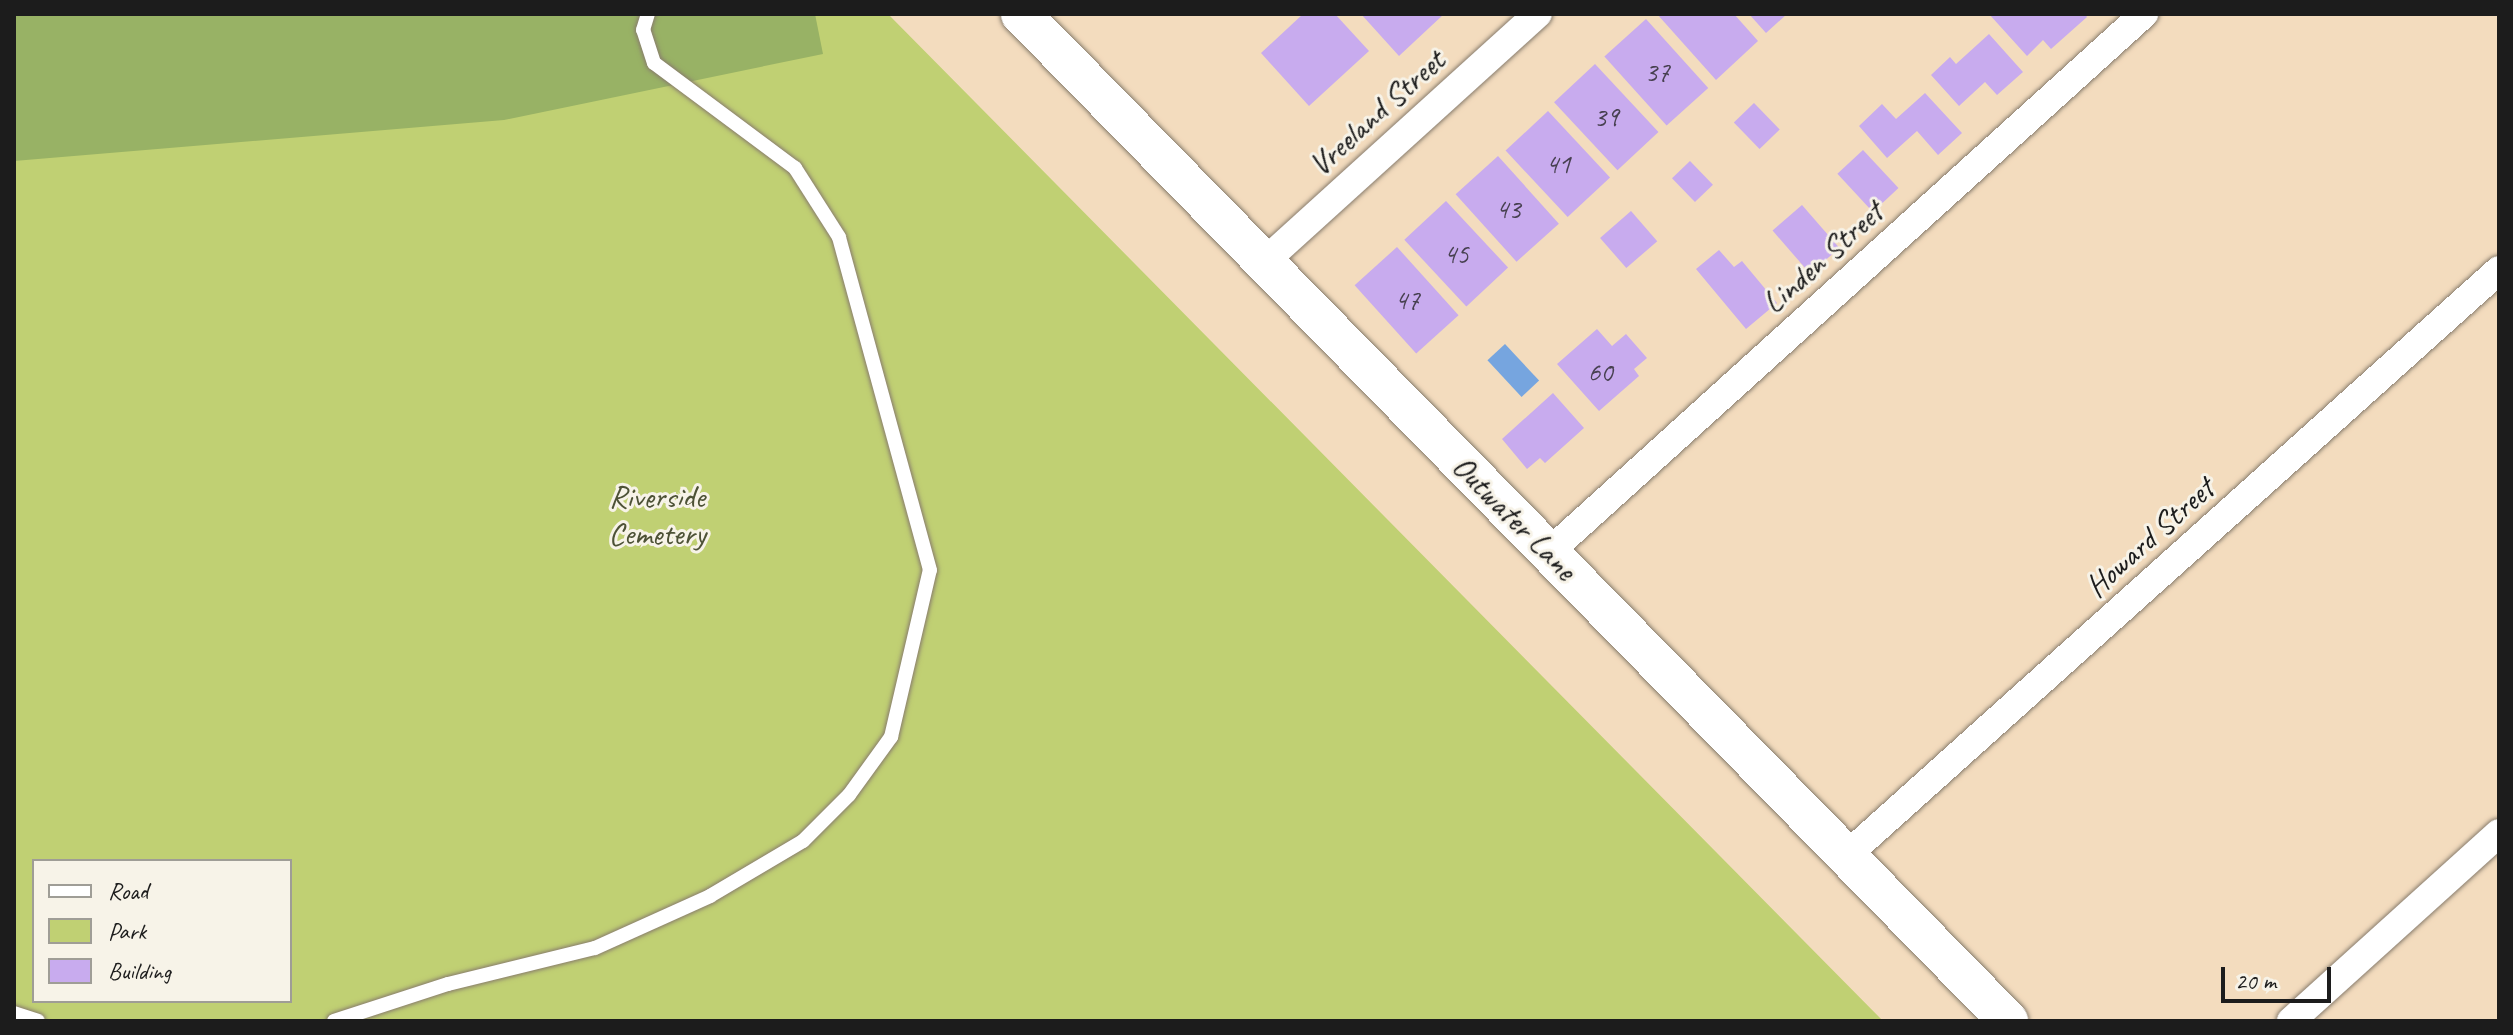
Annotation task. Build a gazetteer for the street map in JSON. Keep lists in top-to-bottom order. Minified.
{"streets":{"street":["Vreeland Street","Linden Street","Outwater Lane","Howard Street"]},"crossings":[["Vreeland Street","Outwater Lane"],["Linden Street","Outwater Lane"],["Outwater Lane","Howard Street"]],"parks":["Riverside Cemetery"],"house_numbers":["37","39","41","43","45","47","60"],"legend":["Road","Park","Building"],"scale_bar":"20 m"}
